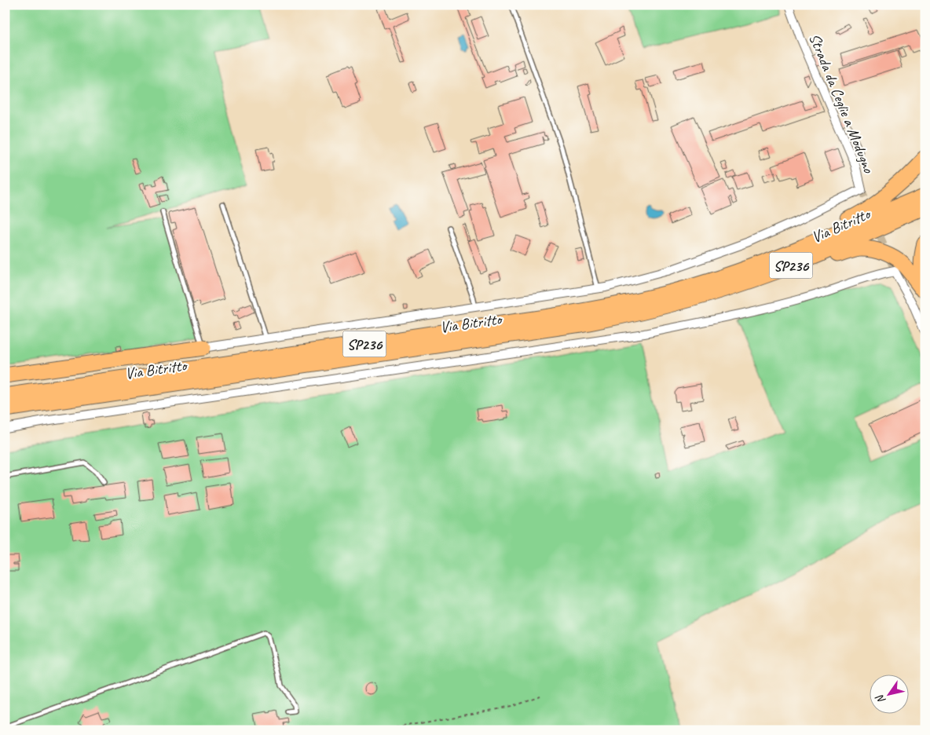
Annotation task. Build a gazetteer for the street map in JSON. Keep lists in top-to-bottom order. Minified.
{"streets":{"highway":["Via Bitritto","SP236"],"street":["Strada da Ceglie a Modugno"]},"north":"bottom left"}
